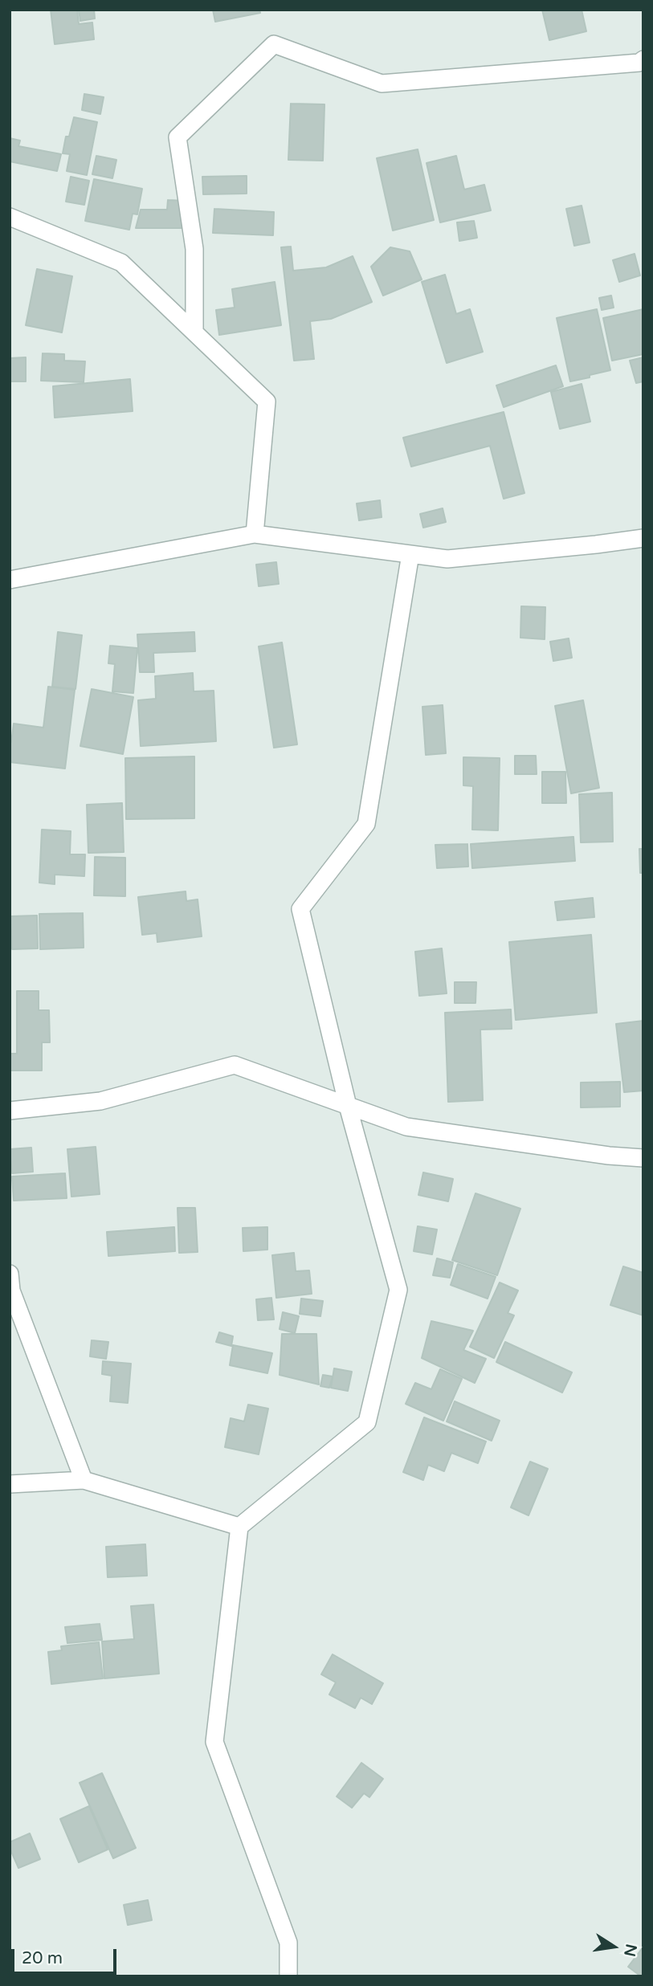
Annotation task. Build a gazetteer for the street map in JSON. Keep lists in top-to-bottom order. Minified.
{"scale_bar":"20 m","north":"right"}
